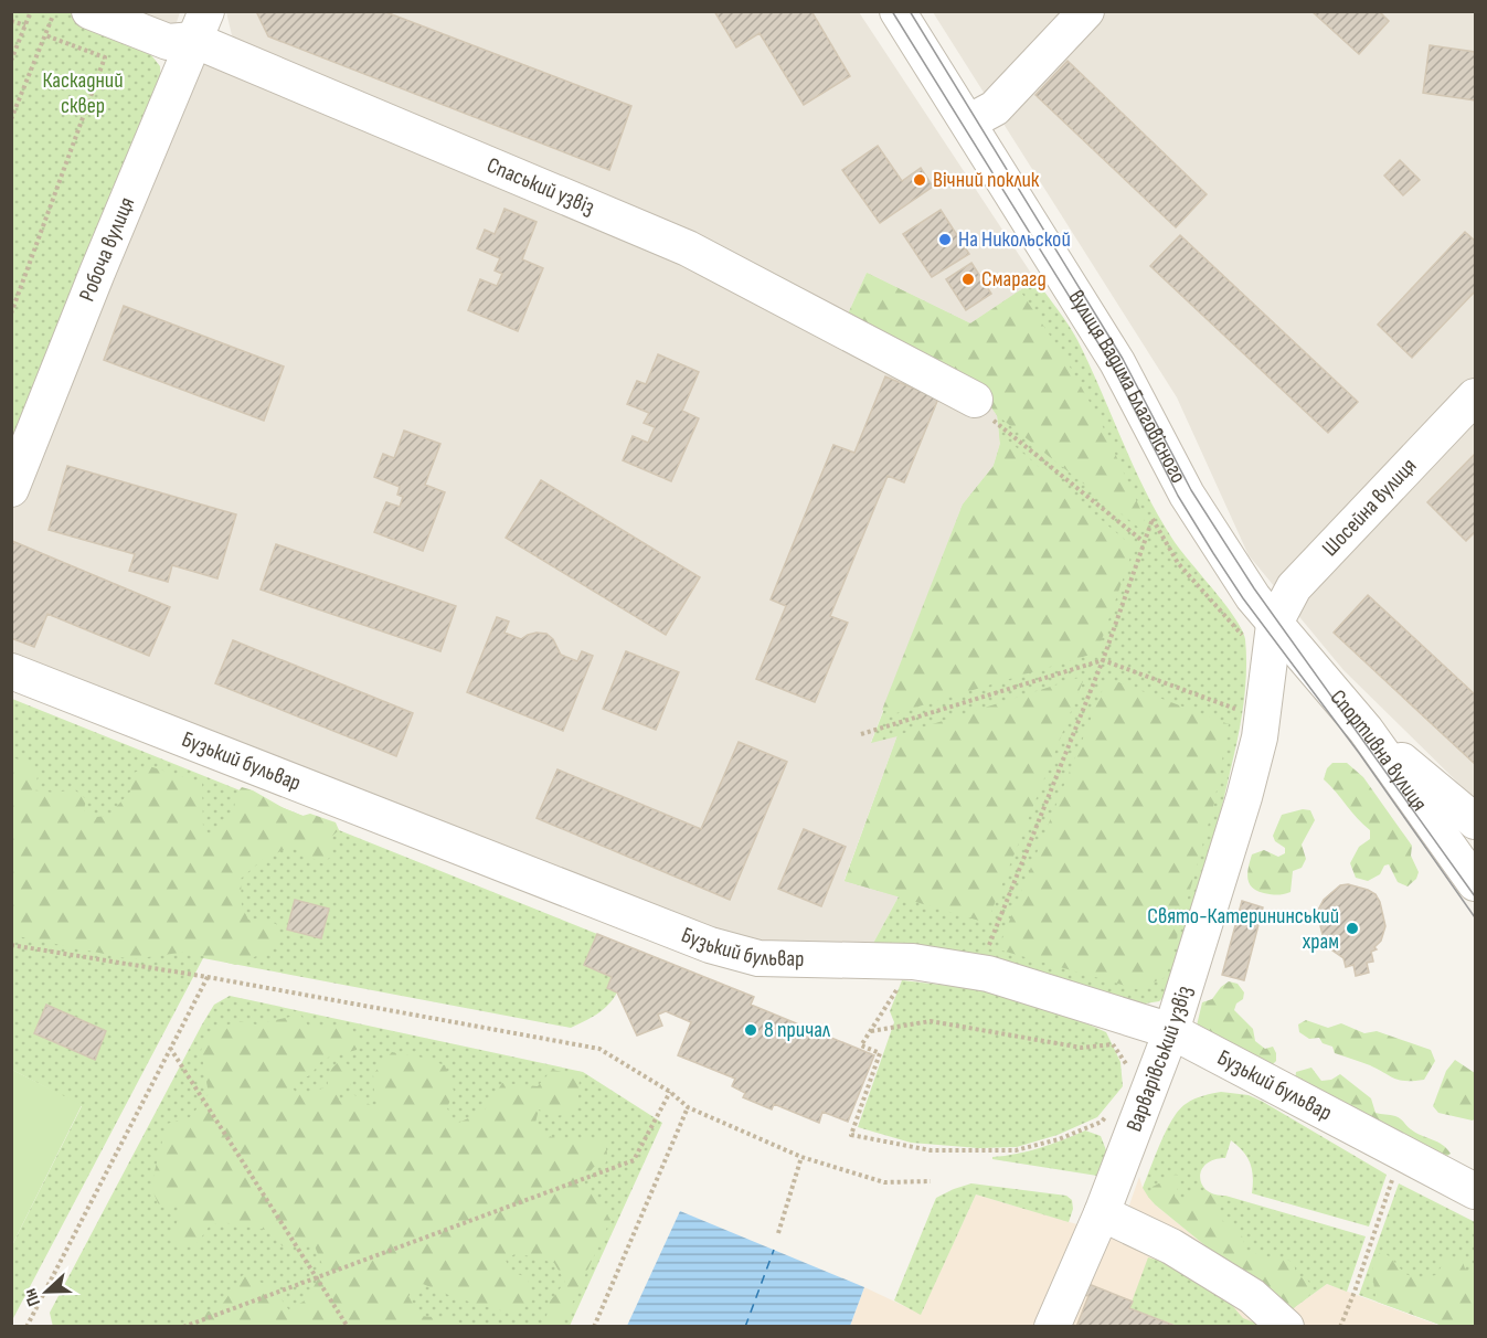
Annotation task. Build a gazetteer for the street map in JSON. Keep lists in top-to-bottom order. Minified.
{"streets":{"street":["Спаський узвіз","Робоча вулиця","вулиця Вадима Благовісного","Шосейна вулиця","Спортивна вулиця","Бузький бульвар","Варварівський узвіз"]},"crossings":[["Спаський узвіз","Робоча вулиця"],["вулиця Вадима Благовісного","Шосейна вулиця"],["вулиця Вадима Благовісного","Спортивна вулиця"],["вулиця Вадима Благовісного","Варварівський узвіз"],["Шосейна вулиця","Спортивна вулиця"],["Шосейна вулиця","Варварівський узвіз"],["Спортивна вулиця","Варварівський узвіз"],["Бузький бульвар","Варварівський узвіз"]],"parks":["Каскадний сквер"],"places":["Вічний поклик","На Никольской","Смарагд","Свято-Катерининський храм","8 причал"],"north":"left"}
